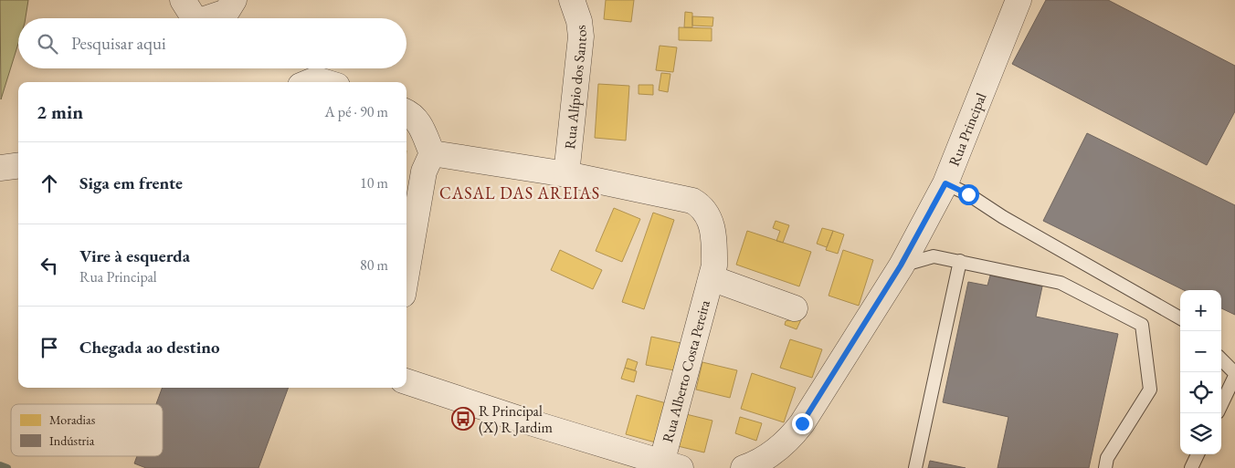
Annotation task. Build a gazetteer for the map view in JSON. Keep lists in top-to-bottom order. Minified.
{"streets":{"street":["Rua Alípio dos Santos","Rua Principal","Rua Alberto Costa Pereira"]},"crossings":[["Rua Alípio dos Santos","Rua Alberto Costa Pereira"]],"districts":["CASAL DAS AREIAS"],"places":{"bus stop":["R Principal (X) R Jardim"]},"legend":["Moradias","Indústria"],"page":{"search":"Pesquisar aqui","heading":["2 min","A pé · 90 m"],"list":[["Siga em frente","10 m"],["Vire à esquerda","Rua Principal","80 m"],"Chegada ao destino"],"map_buttons":["+","−"]}}
